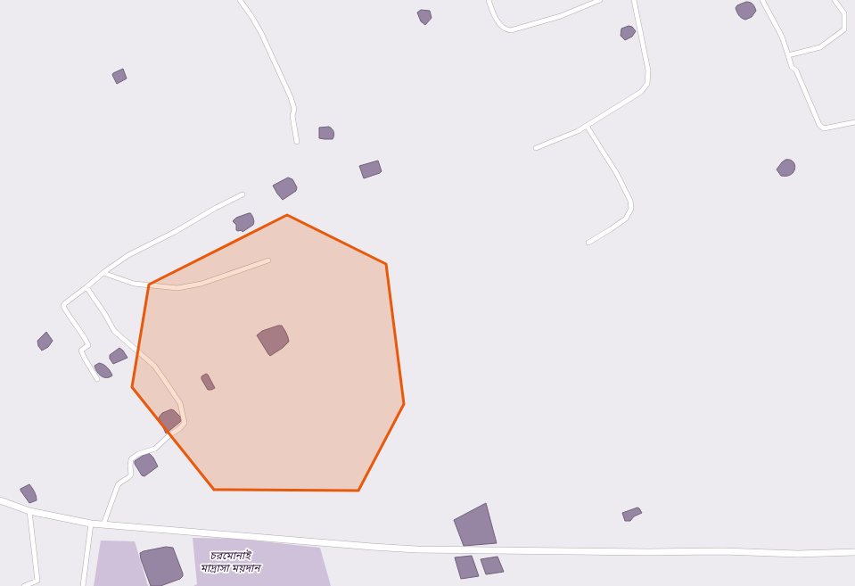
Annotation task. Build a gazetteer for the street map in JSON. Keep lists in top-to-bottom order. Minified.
{"parks":["চরমোনাই মাদ্রাসা ময়দান"]}
